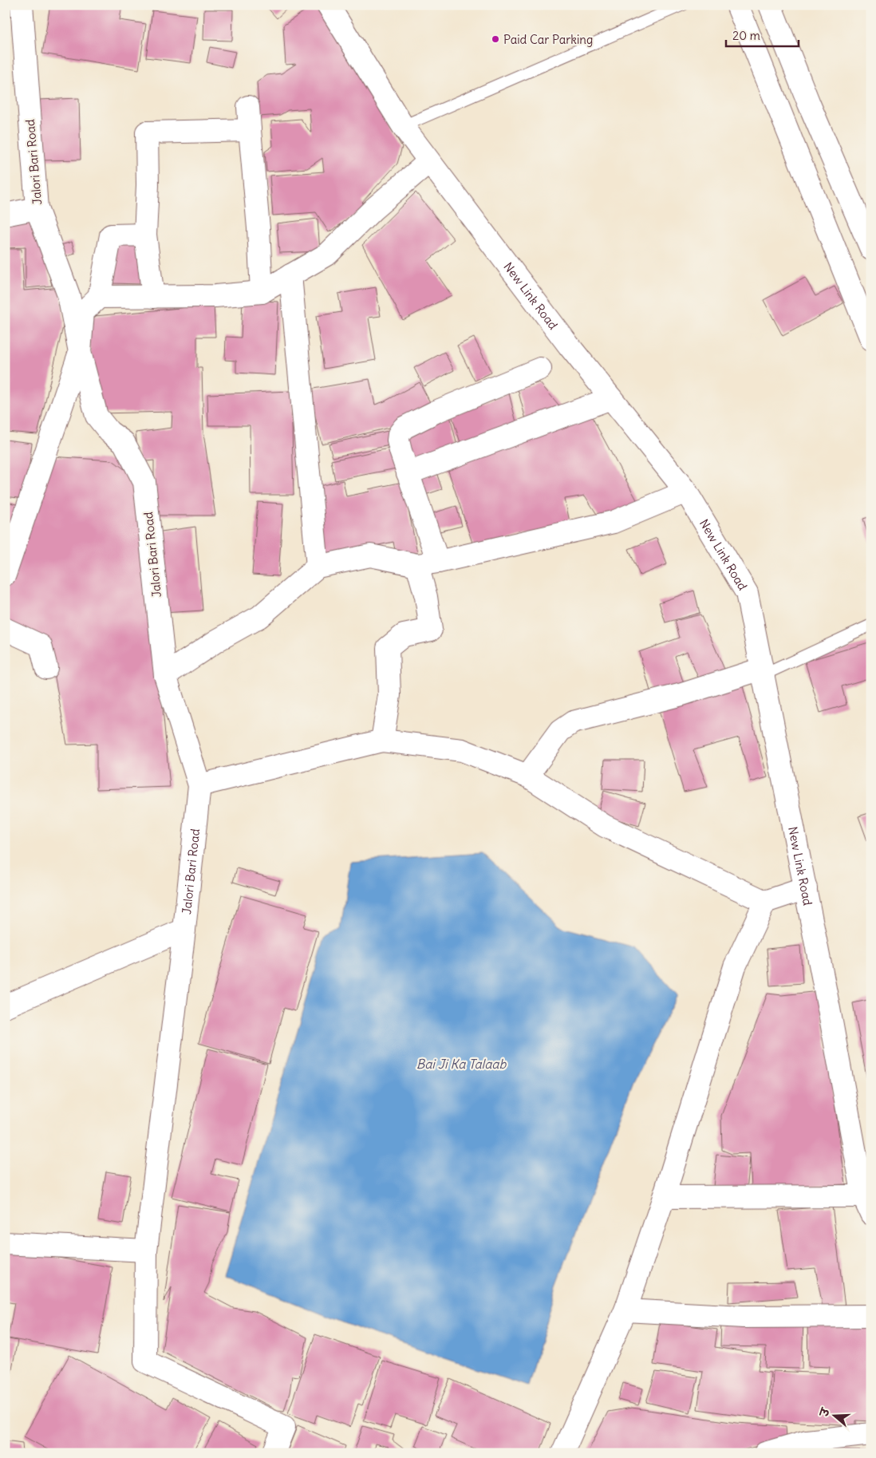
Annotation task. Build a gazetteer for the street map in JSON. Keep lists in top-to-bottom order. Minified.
{"streets":{"street":["Jalori Bari Road","New Link Road"]},"water":["Bai Ji Ka Talaab"],"places":["Paid Car Parking"],"scale_bar":"20 m","north":"left"}
